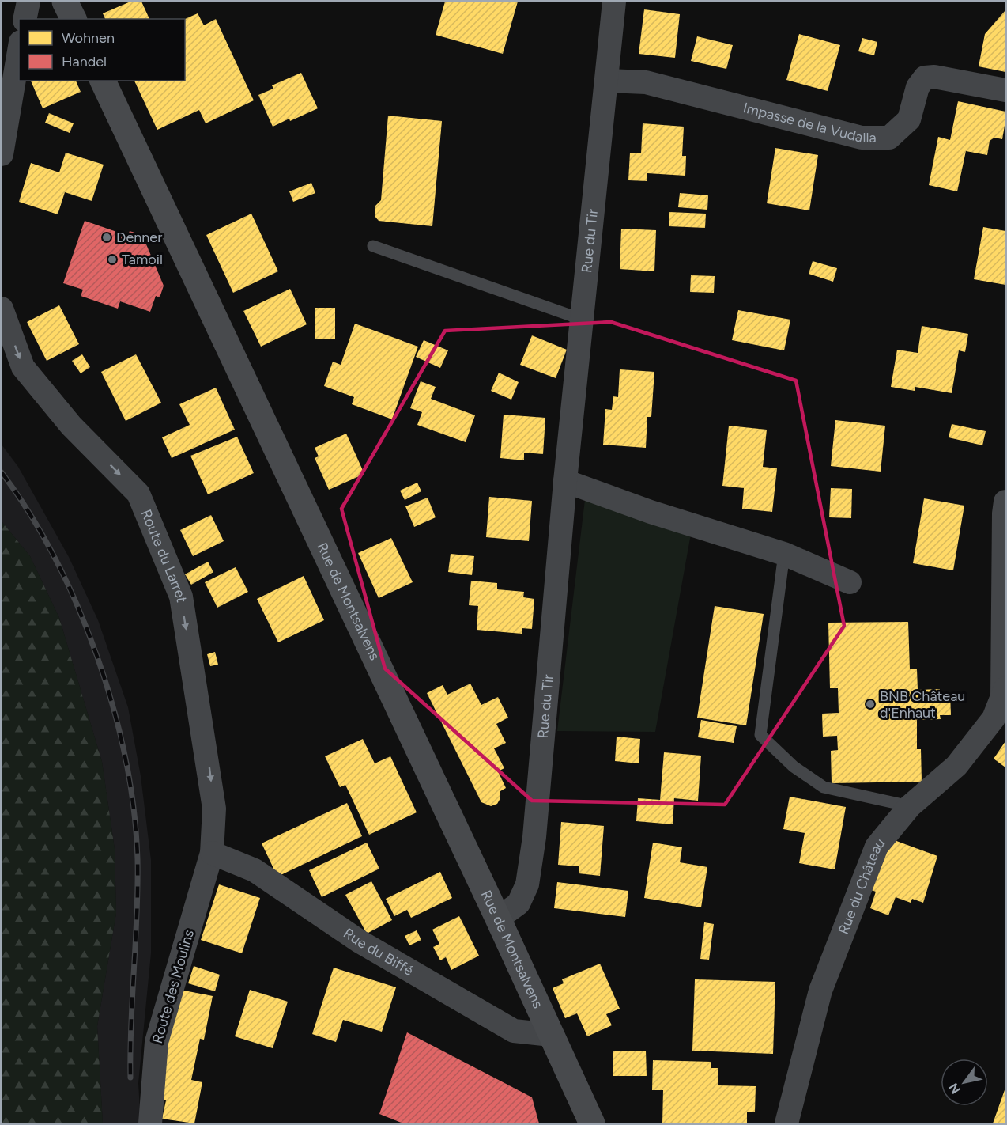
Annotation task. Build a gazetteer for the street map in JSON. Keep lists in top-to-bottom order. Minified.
{"streets":{"main road":["Rue de Montsalvens"],"street":["Impasse de la Vudalla","Rue du Tir","Route du Larret","Rue du Château","Rue du Biffé","Route des Moulins"]},"crossings":[["Impasse de la Vudalla","Rue du Tir"],["Rue du Tir","Rue de Montsalvens"],["Route du Larret","Rue du Biffé"],["Route du Larret","Route des Moulins"],["Rue de Montsalvens","Rue du Biffé"],["Rue du Biffé","Route des Moulins"]],"one_way":["Route du Larret"],"places":["Denner","Tamoil","BNB Château d'Enhaut"],"legend":["Wohnen","Handel"],"north":"bottom left"}
